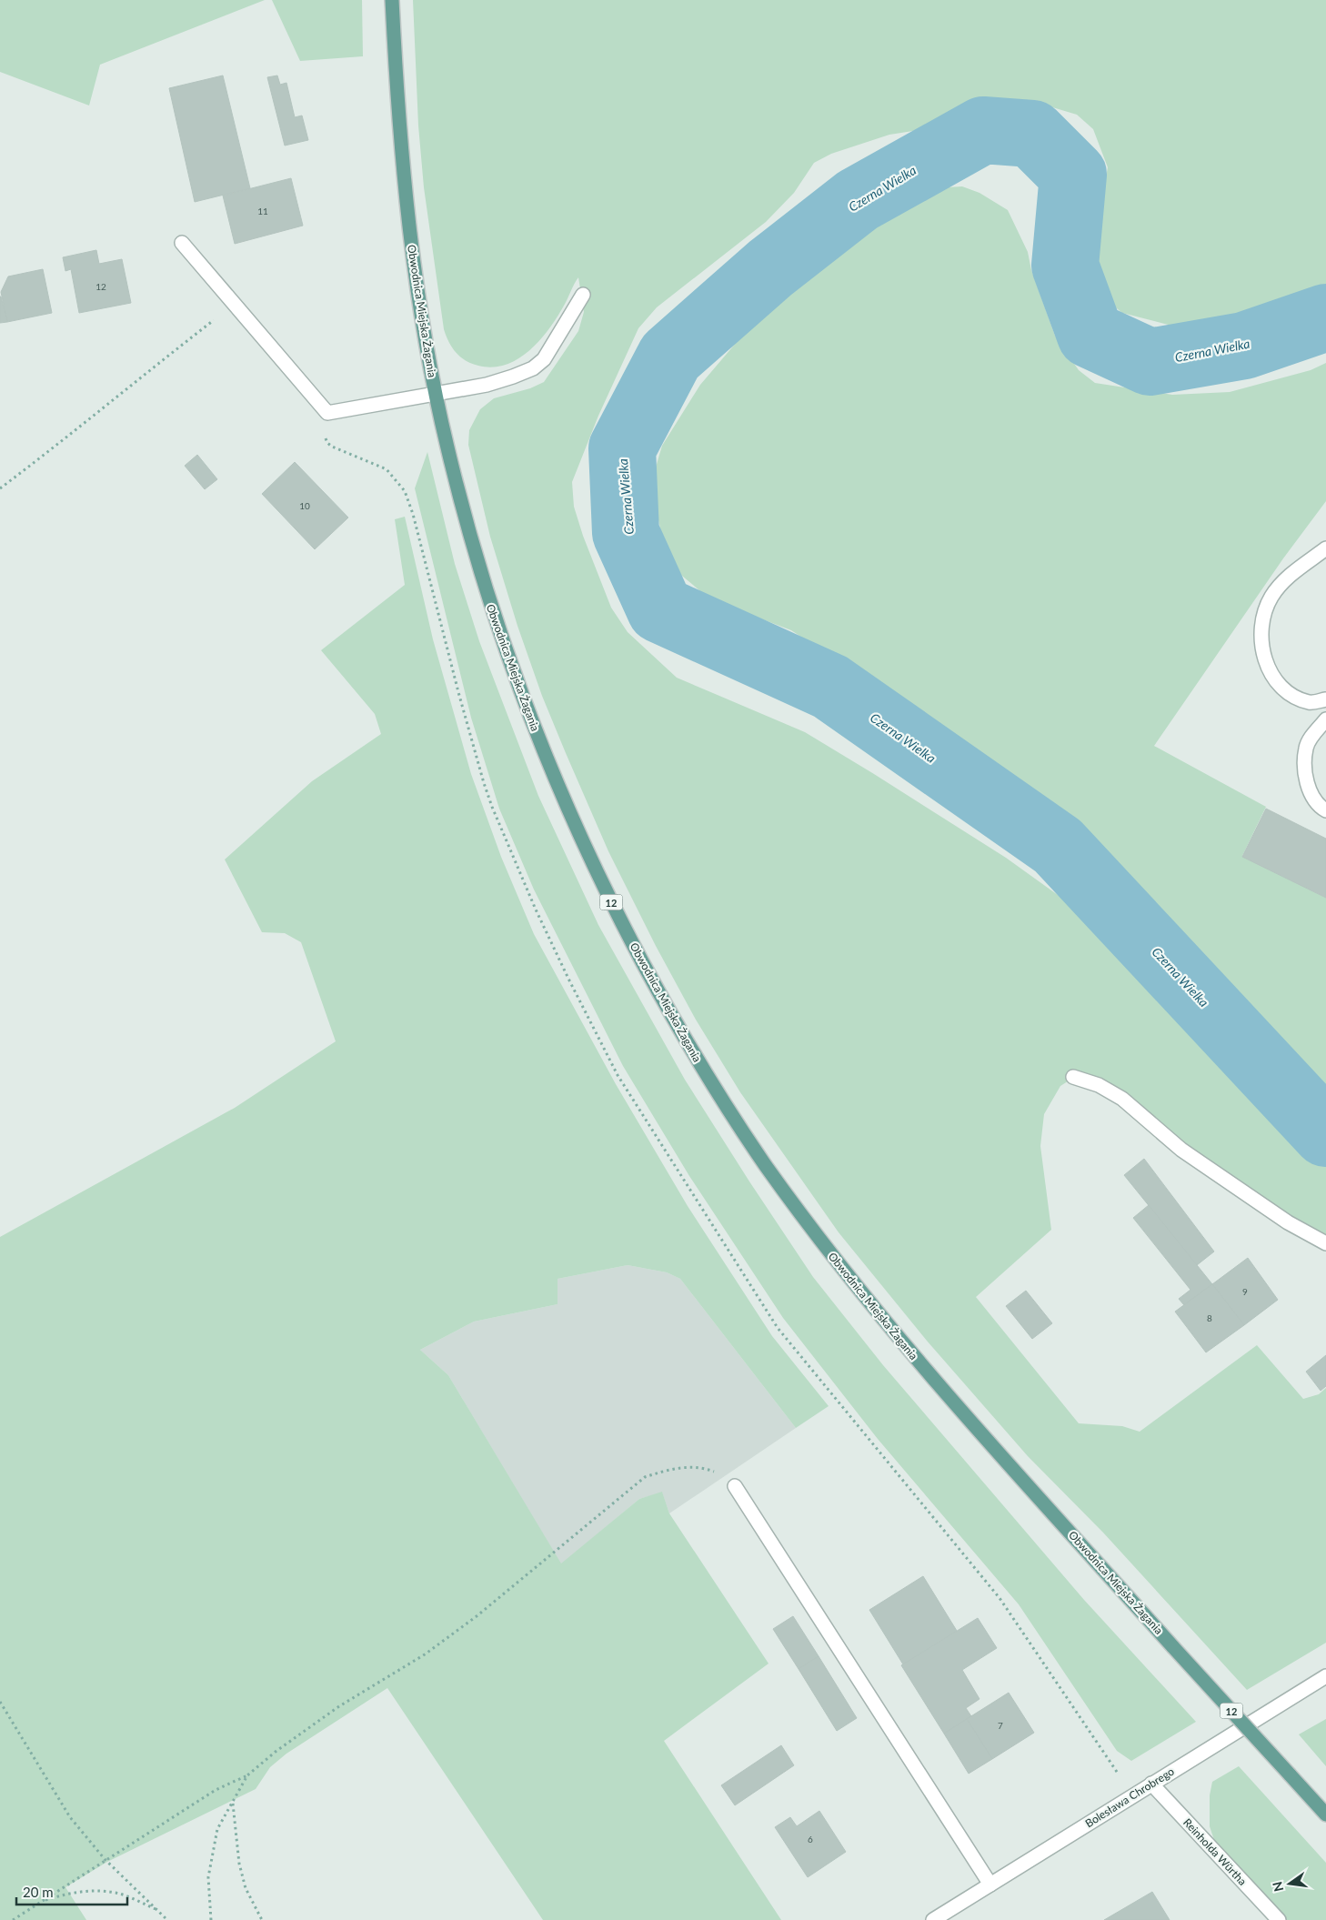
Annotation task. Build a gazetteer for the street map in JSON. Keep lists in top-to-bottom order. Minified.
{"streets":{"main road":["Obwodnica Miejska Żagania","12"],"street":["Bolesława Chrobrego","Reinholda Würtha"]},"crossings":[["Bolesława Chrobrego","Reinholda Würtha"]],"water":["Czerna Wielka"],"house_numbers":["11","12","10","9","8","7","6"],"scale_bar":"20 m","north":"left"}
